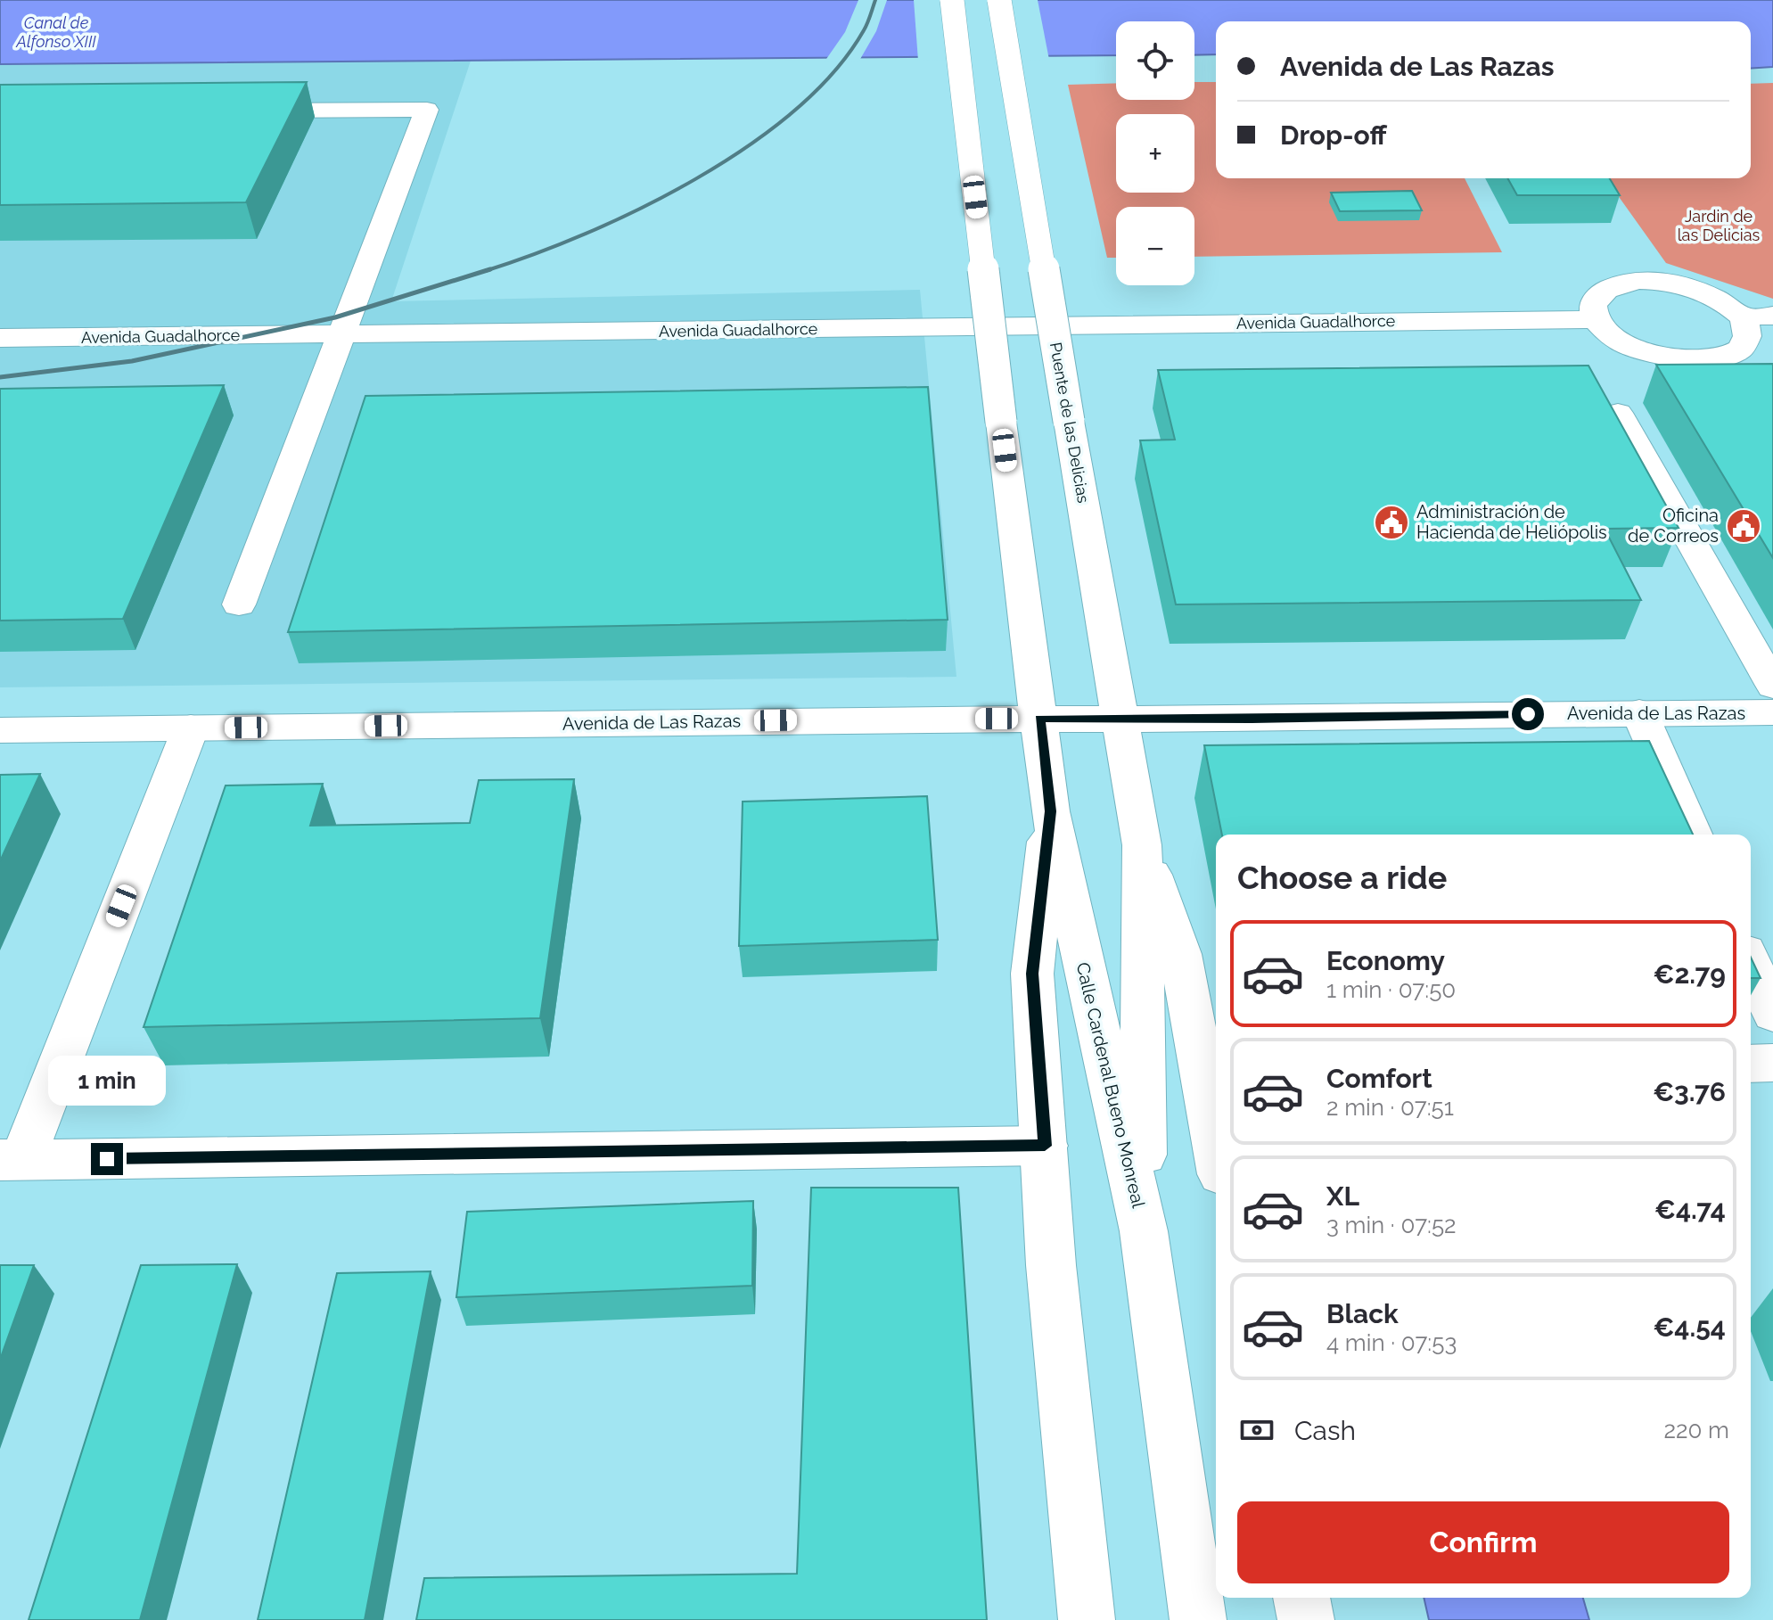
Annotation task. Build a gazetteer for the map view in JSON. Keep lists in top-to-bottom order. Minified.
{"streets":{"main road":["Avenida Guadalhorce","Puente de las Delicias","Avenida de Las Razas","Calle Cardenal Bueno Monreal"]},"crossings":[["Puente de las Delicias","Avenida de Las Razas"],["Puente de las Delicias","Calle Cardenal Bueno Monreal"]],"water":["Canal de Alfonso XIII"],"parks":["Jardin de las Delicias"],"places":{"public building":["Administración de Hacienda de Heliópolis","Oficina de Correos"]},"page":{"map_buttons":["+","−"],"banner":["Avenida de Las Razas","Drop-off"],"heading":"Choose a ride","list":[{"name":"Economy","note":"1 min · 07:50","value":"€2.79"},{"name":"Comfort","note":"2 min · 07:51","value":"€3.76"},{"name":"XL","note":"3 min · 07:52","value":"€4.74"},{"name":"Black","note":"4 min · 07:53","value":"€4.54"}],"bubble":"1 min","pay":["Cash","220 m"],"buttons":"Confirm"}}
